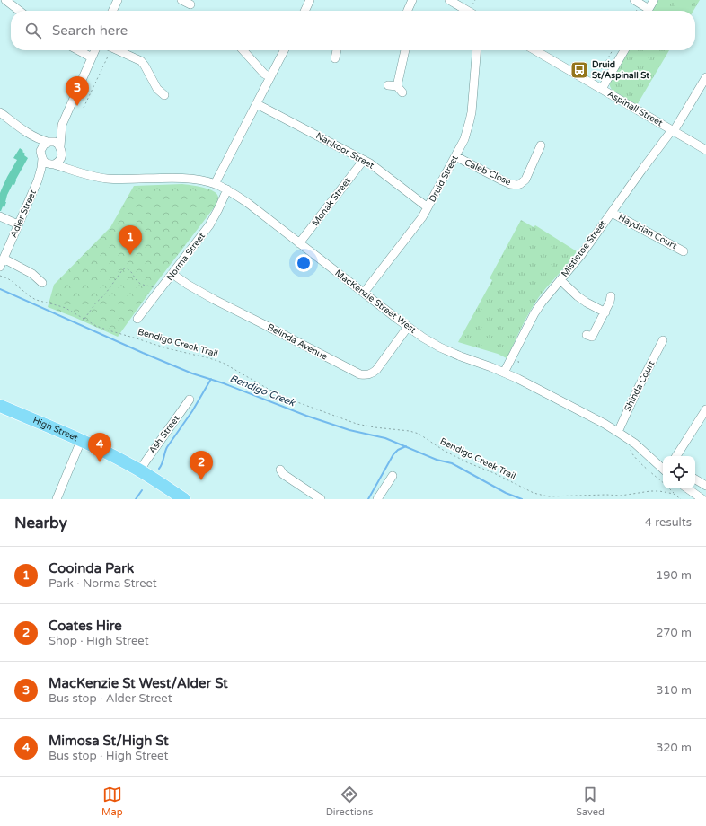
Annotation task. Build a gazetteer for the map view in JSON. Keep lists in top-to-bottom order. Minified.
{"streets":{"highway":["High Street"],"street":["Aspinall Street","Nankoor Street","Caleb Close","Druid Street","Monak Street","Adler Street","Haydrian Court","Mistletoe Street","Norma Street","MacKenzie Street West","Belinda Avenue","Shinda Court","Ash Street"],"path":["Bendigo Creek Trail"]},"crossings":[["Aspinall Street","Mistletoe Street"],["Nankoor Street","Druid Street"],["Nankoor Street","Monak Street"],["Caleb Close","Druid Street"],["Druid Street","MacKenzie Street West"],["Monak Street","MacKenzie Street West"],["Adler Street","MacKenzie Street West"],["Haydrian Court","Mistletoe Street"],["Mistletoe Street","MacKenzie Street West"],["Norma Street","MacKenzie Street West"],["Norma Street","Belinda Avenue"],["MacKenzie Street West","Belinda Avenue"],["MacKenzie Street West","Shinda Court"],["High Street","Ash Street"]],"water":["Bendigo Creek"],"places":{"bus stop":["Druid St/Aspinall St"]},"page":{"search":"Search here","pins":["3","1","4","2"],"heading":["Nearby","4 results"],"list":[{"mark":"1","name":"Cooinda Park","note":"Park · Norma Street","value":"190 m"},{"mark":"2","name":"Coates Hire","note":"Shop · High Street","value":"270 m"},{"mark":"3","name":"MacKenzie St West/Alder St","note":"Bus stop · Alder Street","value":"310 m"},{"mark":"4","name":"Mimosa St/High St","note":"Bus stop · High Street","value":"320 m"}],"nav":["Map","Directions","Saved"]}}
